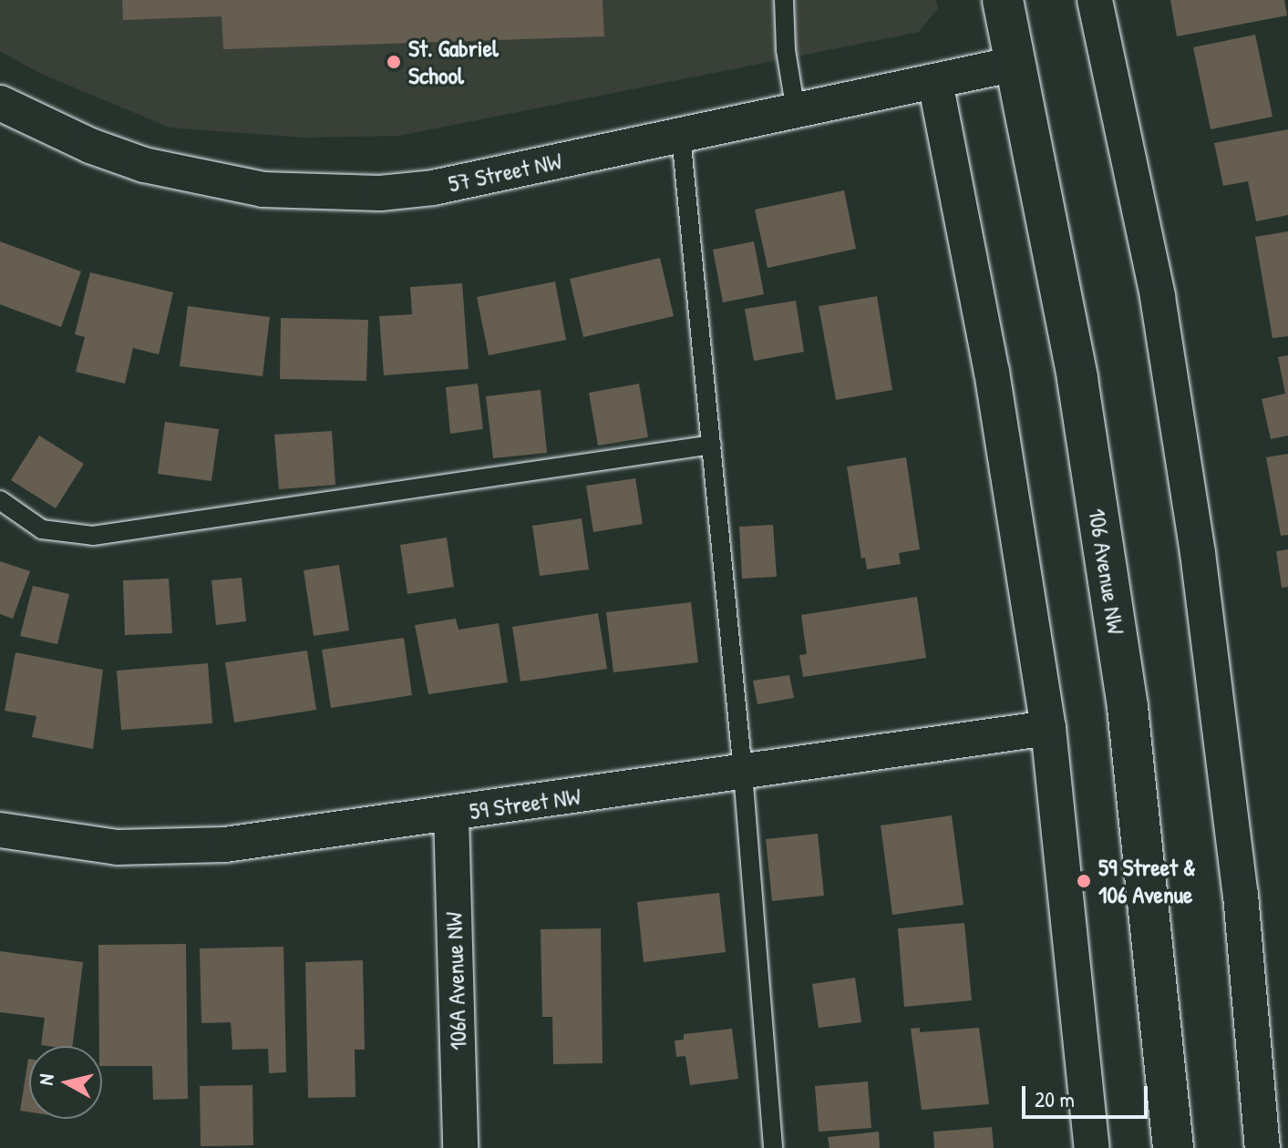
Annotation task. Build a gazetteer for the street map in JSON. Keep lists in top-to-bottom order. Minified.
{"streets":{"main road":["106 Avenue NW"],"street":["57 Street NW","59 Street NW","106A Avenue NW"]},"crossings":[["57 Street NW","106 Avenue NW"],["59 Street NW","106A Avenue NW"]],"places":["St. Gabriel School","59 Street & 106 Avenue"],"scale_bar":"20 m","north":"left"}
